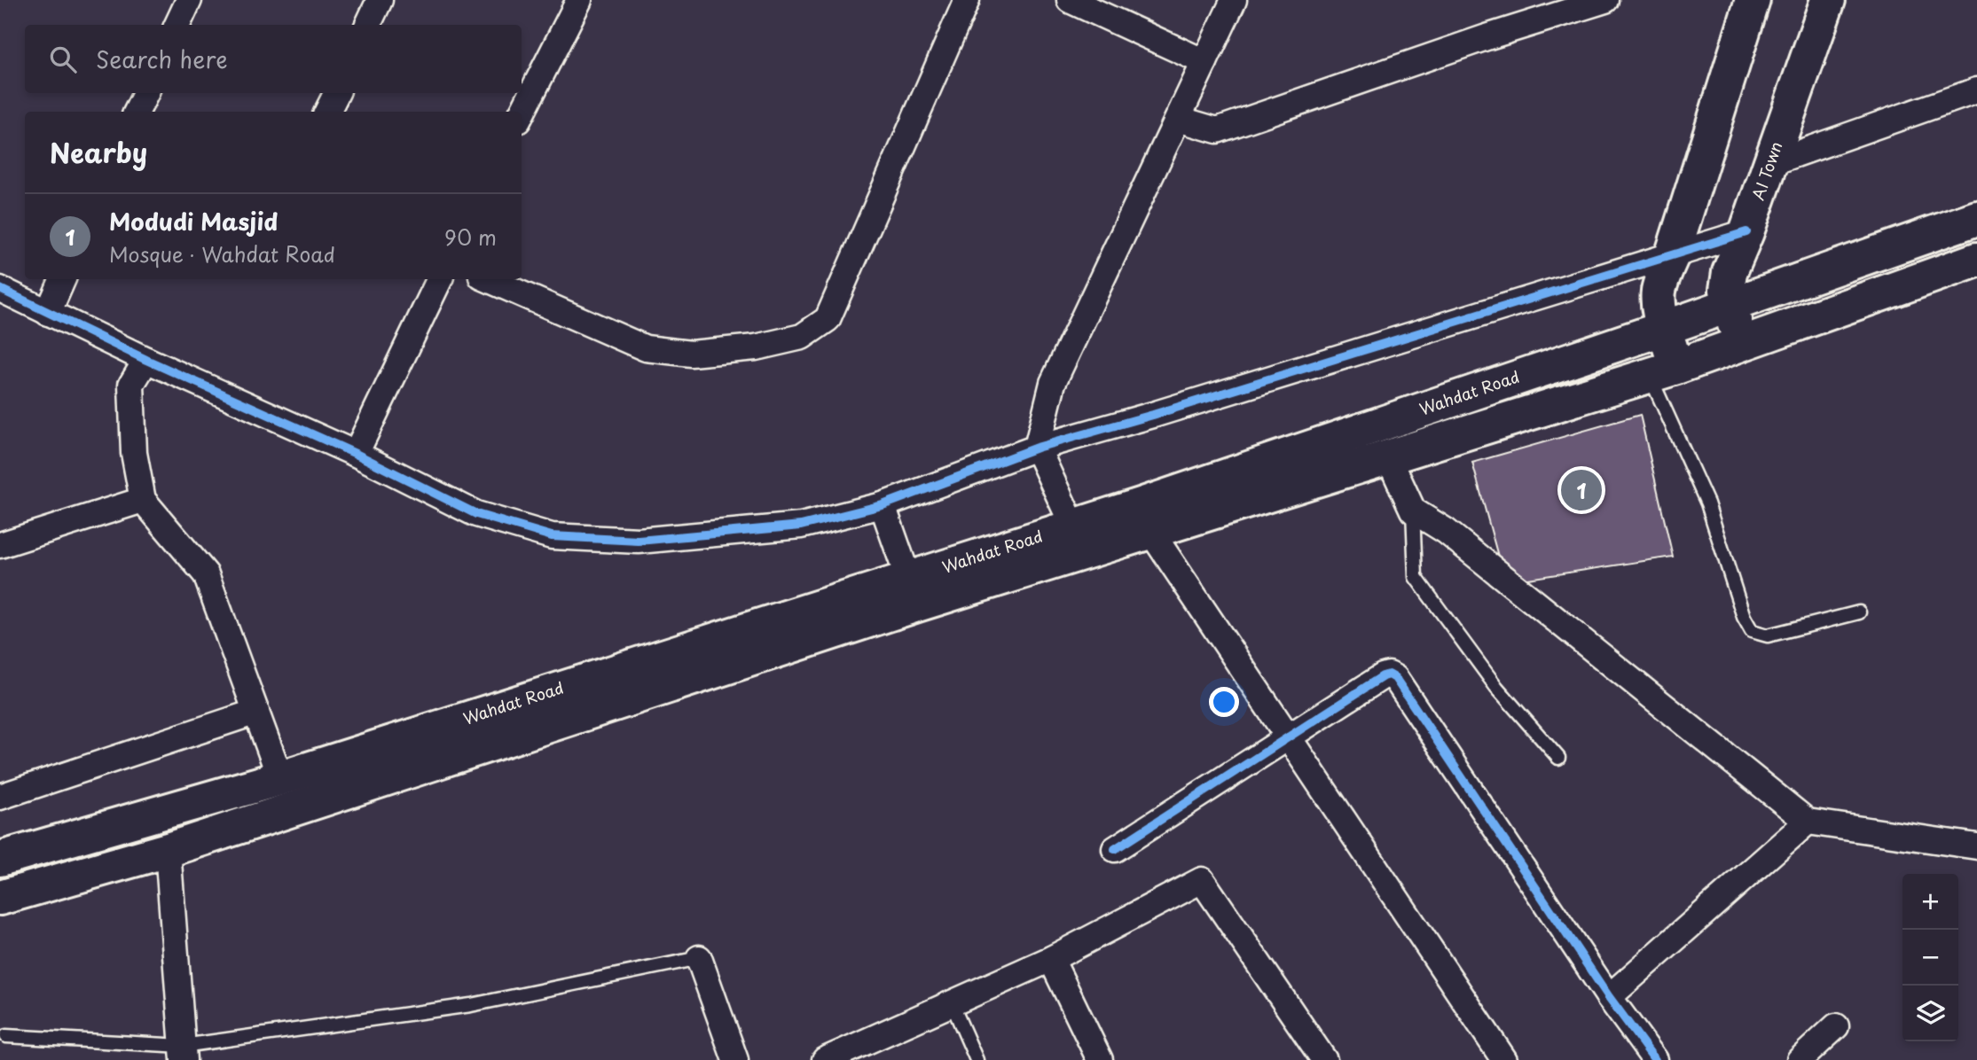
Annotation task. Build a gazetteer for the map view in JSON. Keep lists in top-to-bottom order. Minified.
{"streets":{"main road":["AI Town","Wahdat Road"]},"crossings":[["AI Town","Wahdat Road"]],"page":{"search":"Search here","heading":"Nearby","list":[{"mark":"1","name":"Modudi Masjid","note":"Mosque · Wahdat Road","value":"90 m"}],"pins":"1","map_buttons":["+","−"]}}
